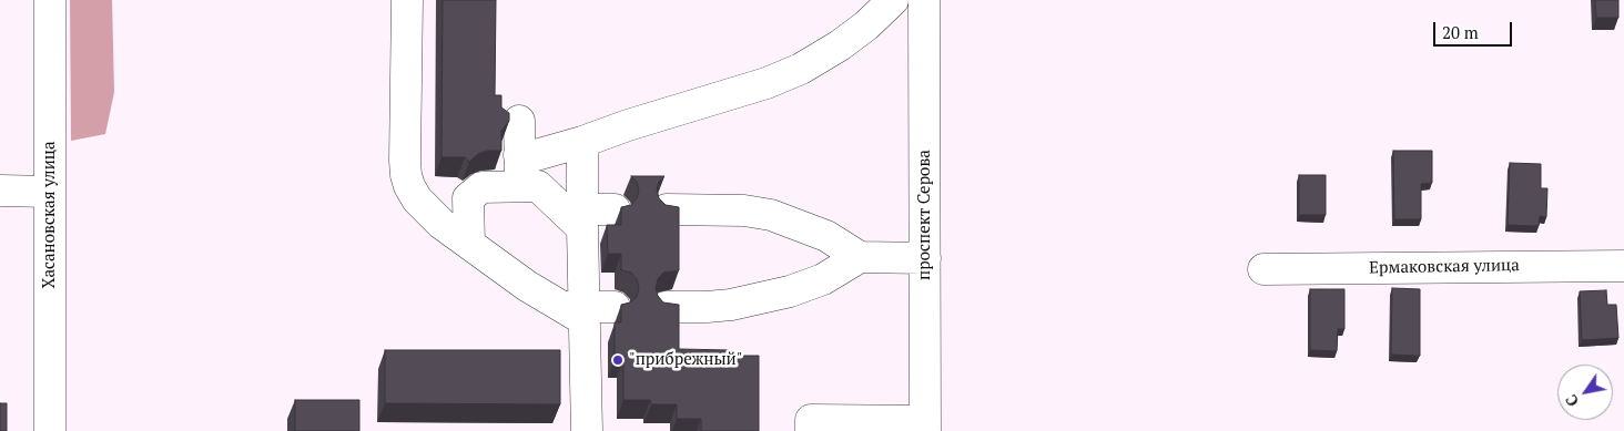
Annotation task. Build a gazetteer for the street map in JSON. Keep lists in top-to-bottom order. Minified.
{"streets":{"street":["Хасановская улица","проспект Серова","Ермаковская улица"]},"places":["\"прибрежный\""],"scale_bar":"20 m","north":"bottom left"}
